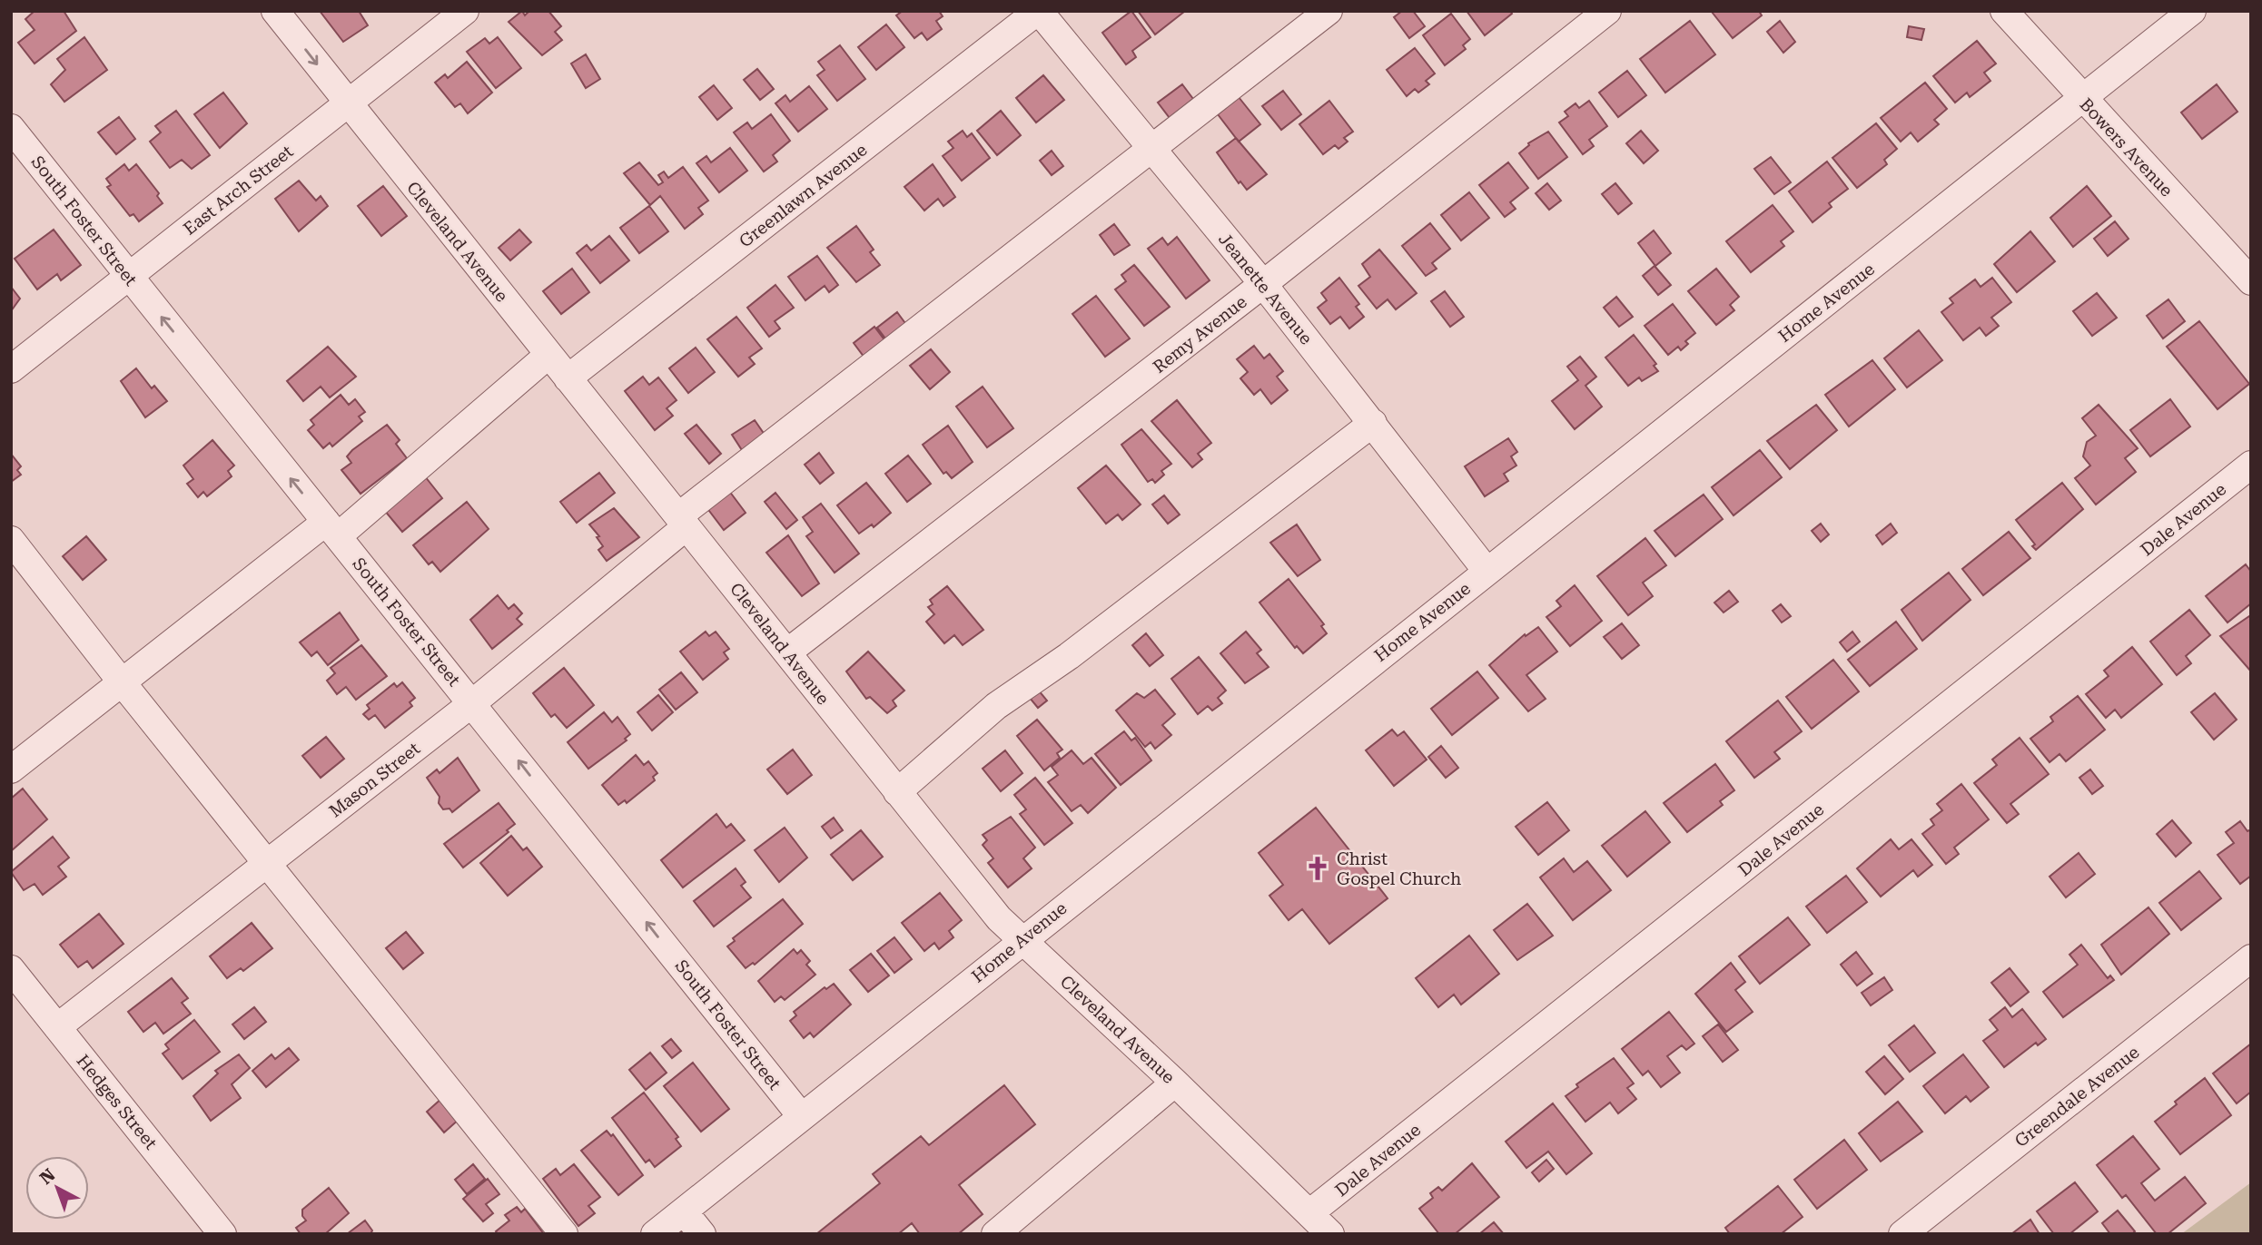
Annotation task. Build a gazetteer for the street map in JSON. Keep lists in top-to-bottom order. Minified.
{"streets":{"street":["Bowers Avenue","East Arch Street","Greenlawn Avenue","South Foster Street","Cleveland Avenue","Jeanette Avenue","Home Avenue","Remy Avenue","Dale Avenue","Mason Street","Greendale Avenue","Hedges Street"]},"crossings":[["Bowers Avenue","Home Avenue"],["East Arch Street","South Foster Street"],["East Arch Street","Cleveland Avenue"],["Greenlawn Avenue","Cleveland Avenue"],["Greenlawn Avenue","Jeanette Avenue"],["South Foster Street","Home Avenue"],["South Foster Street","Mason Street"],["Cleveland Avenue","Home Avenue"],["Cleveland Avenue","Remy Avenue"],["Cleveland Avenue","Dale Avenue"],["Cleveland Avenue","Mason Street"],["Jeanette Avenue","Home Avenue"],["Jeanette Avenue","Remy Avenue"],["Jeanette Avenue","Mason Street"],["Mason Street","Hedges Street"]],"one_way":["South Foster Street"],"places":{"church":["Christ Gospel Church"]},"north":"top left"}
